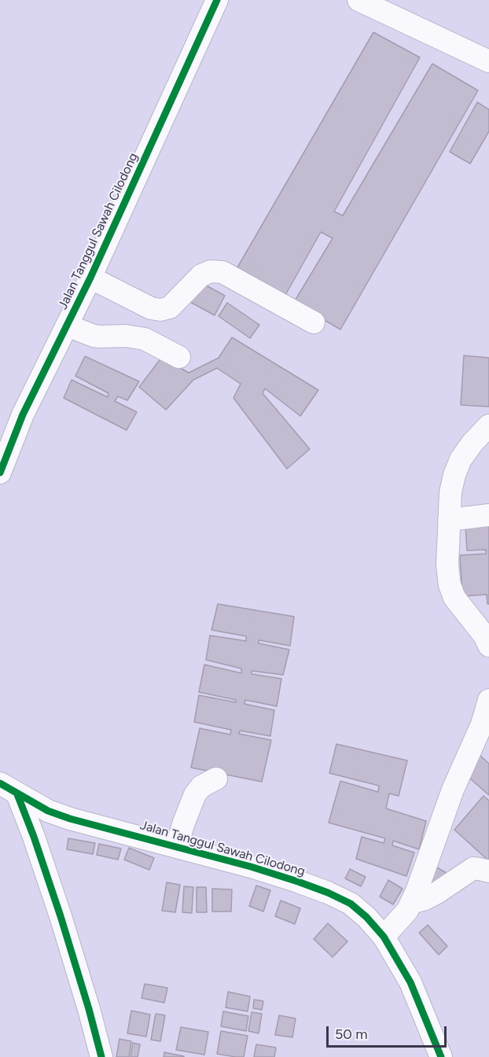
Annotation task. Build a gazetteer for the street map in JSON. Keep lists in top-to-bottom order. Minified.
{"streets":{"street":["Jalan Tanggul Sawah Cilodong"]},"scale_bar":"50 m"}
